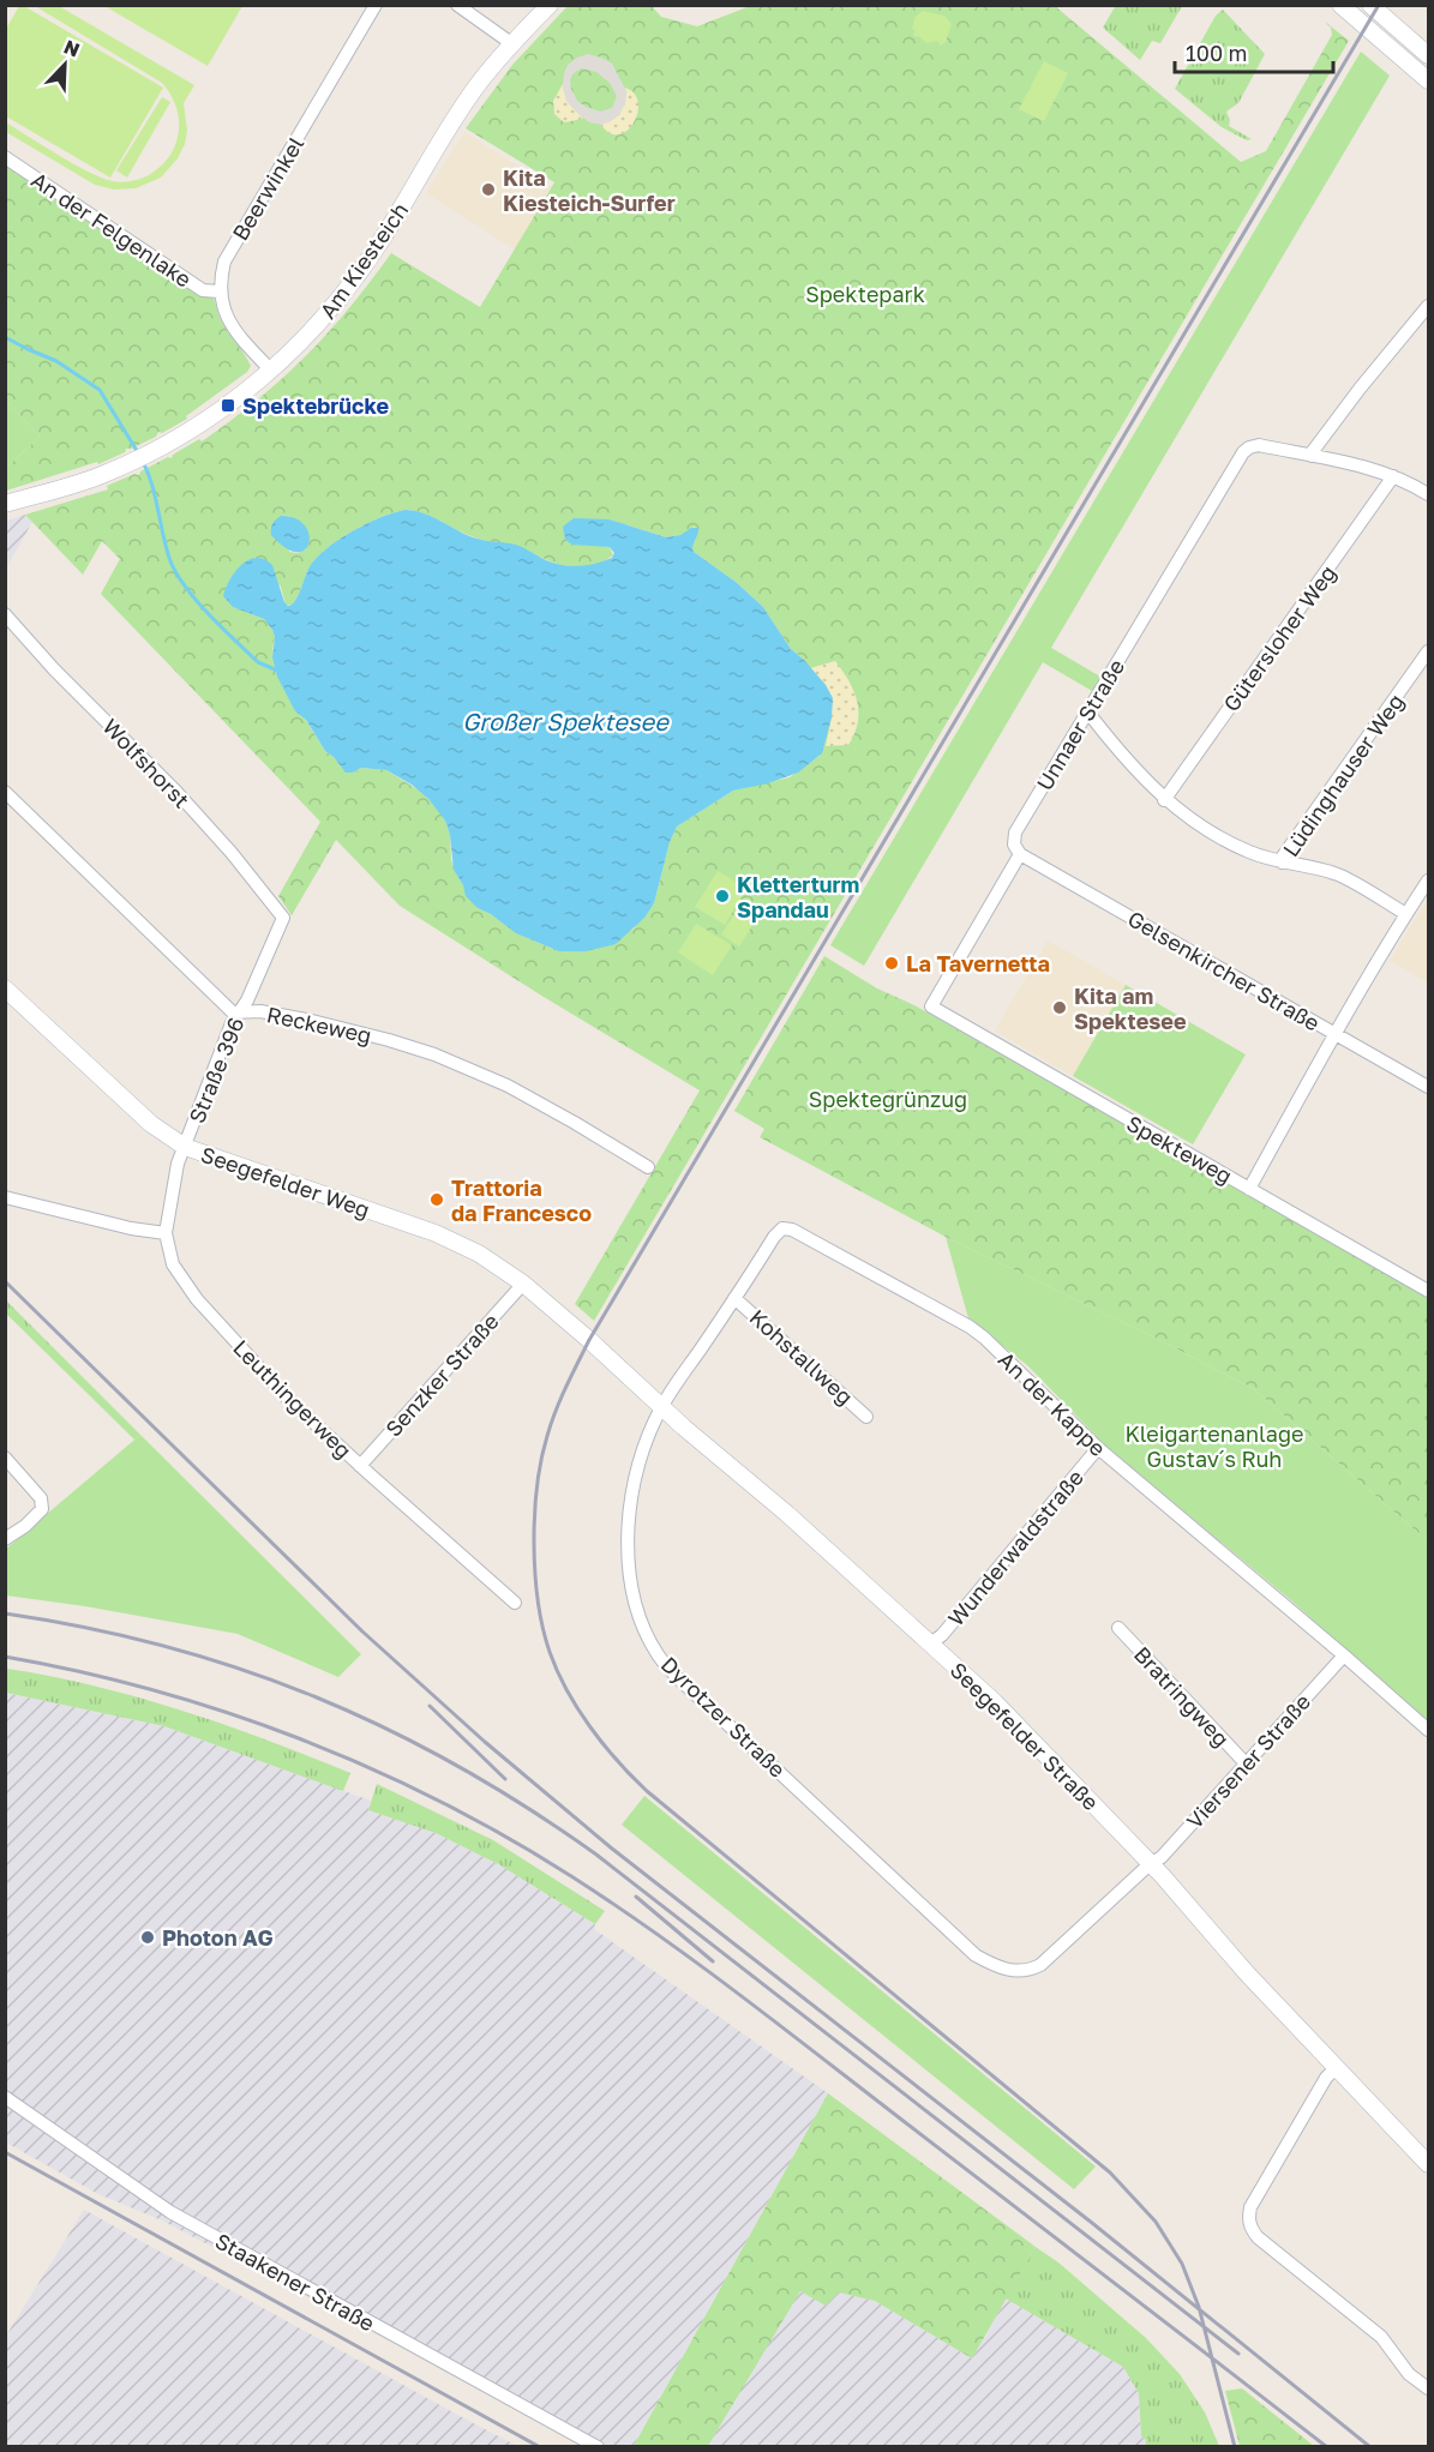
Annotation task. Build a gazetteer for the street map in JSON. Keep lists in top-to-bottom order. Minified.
{"streets":{"street":["Beerwinkel","An der Felgenlake","Am Kiesteich","Gütersloher Weg","Unnaer Straße","Wolfshorst","Lüdinghauser Weg","Gelsenkircher Straße","Reckeweg","Straße 396","Spekteweg","Seegefelder Weg","Kohstallweg","Senzker Straße","Leuthingerweg","An der Kappe","Wunderwaldstraße","Bratringweg","Dyrotzer Straße","Seegefelder Straße","Viersener Straße","Staakener Straße"]},"crossings":[["Beerwinkel","An der Felgenlake"],["Unnaer Straße","Gelsenkircher Straße"],["Unnaer Straße","Spekteweg"],["Wolfshorst","Straße 396"],["Reckeweg","Straße 396"],["Straße 396","Seegefelder Weg"],["Straße 396","Leuthingerweg"],["Seegefelder Weg","Senzker Straße"],["Seegefelder Weg","Leuthingerweg"],["Seegefelder Weg","Seegefelder Straße"],["Kohstallweg","Dyrotzer Straße"],["Senzker Straße","Leuthingerweg"],["An der Kappe","Wunderwaldstraße"],["An der Kappe","Dyrotzer Straße"],["An der Kappe","Viersener Straße"],["Wunderwaldstraße","Seegefelder Straße"],["Bratringweg","Viersener Straße"],["Dyrotzer Straße","Seegefelder Straße"],["Dyrotzer Straße","Viersener Straße"],["Seegefelder Straße","Viersener Straße"]],"water":["Großer Spektesee"],"parks":["Spektepark","Spektegrünzug","Kleigartenanlage Gustav´s Ruh"],"places":{"other":["Kita Kiesteich-Surfer","Kletterturm Spandau","La Tavernetta","Kita am Spektesee","Trattoria da Francesco","Photon AG"],"transit":["Spektebrücke"]},"scale_bar":"100 m","north":"top right"}
